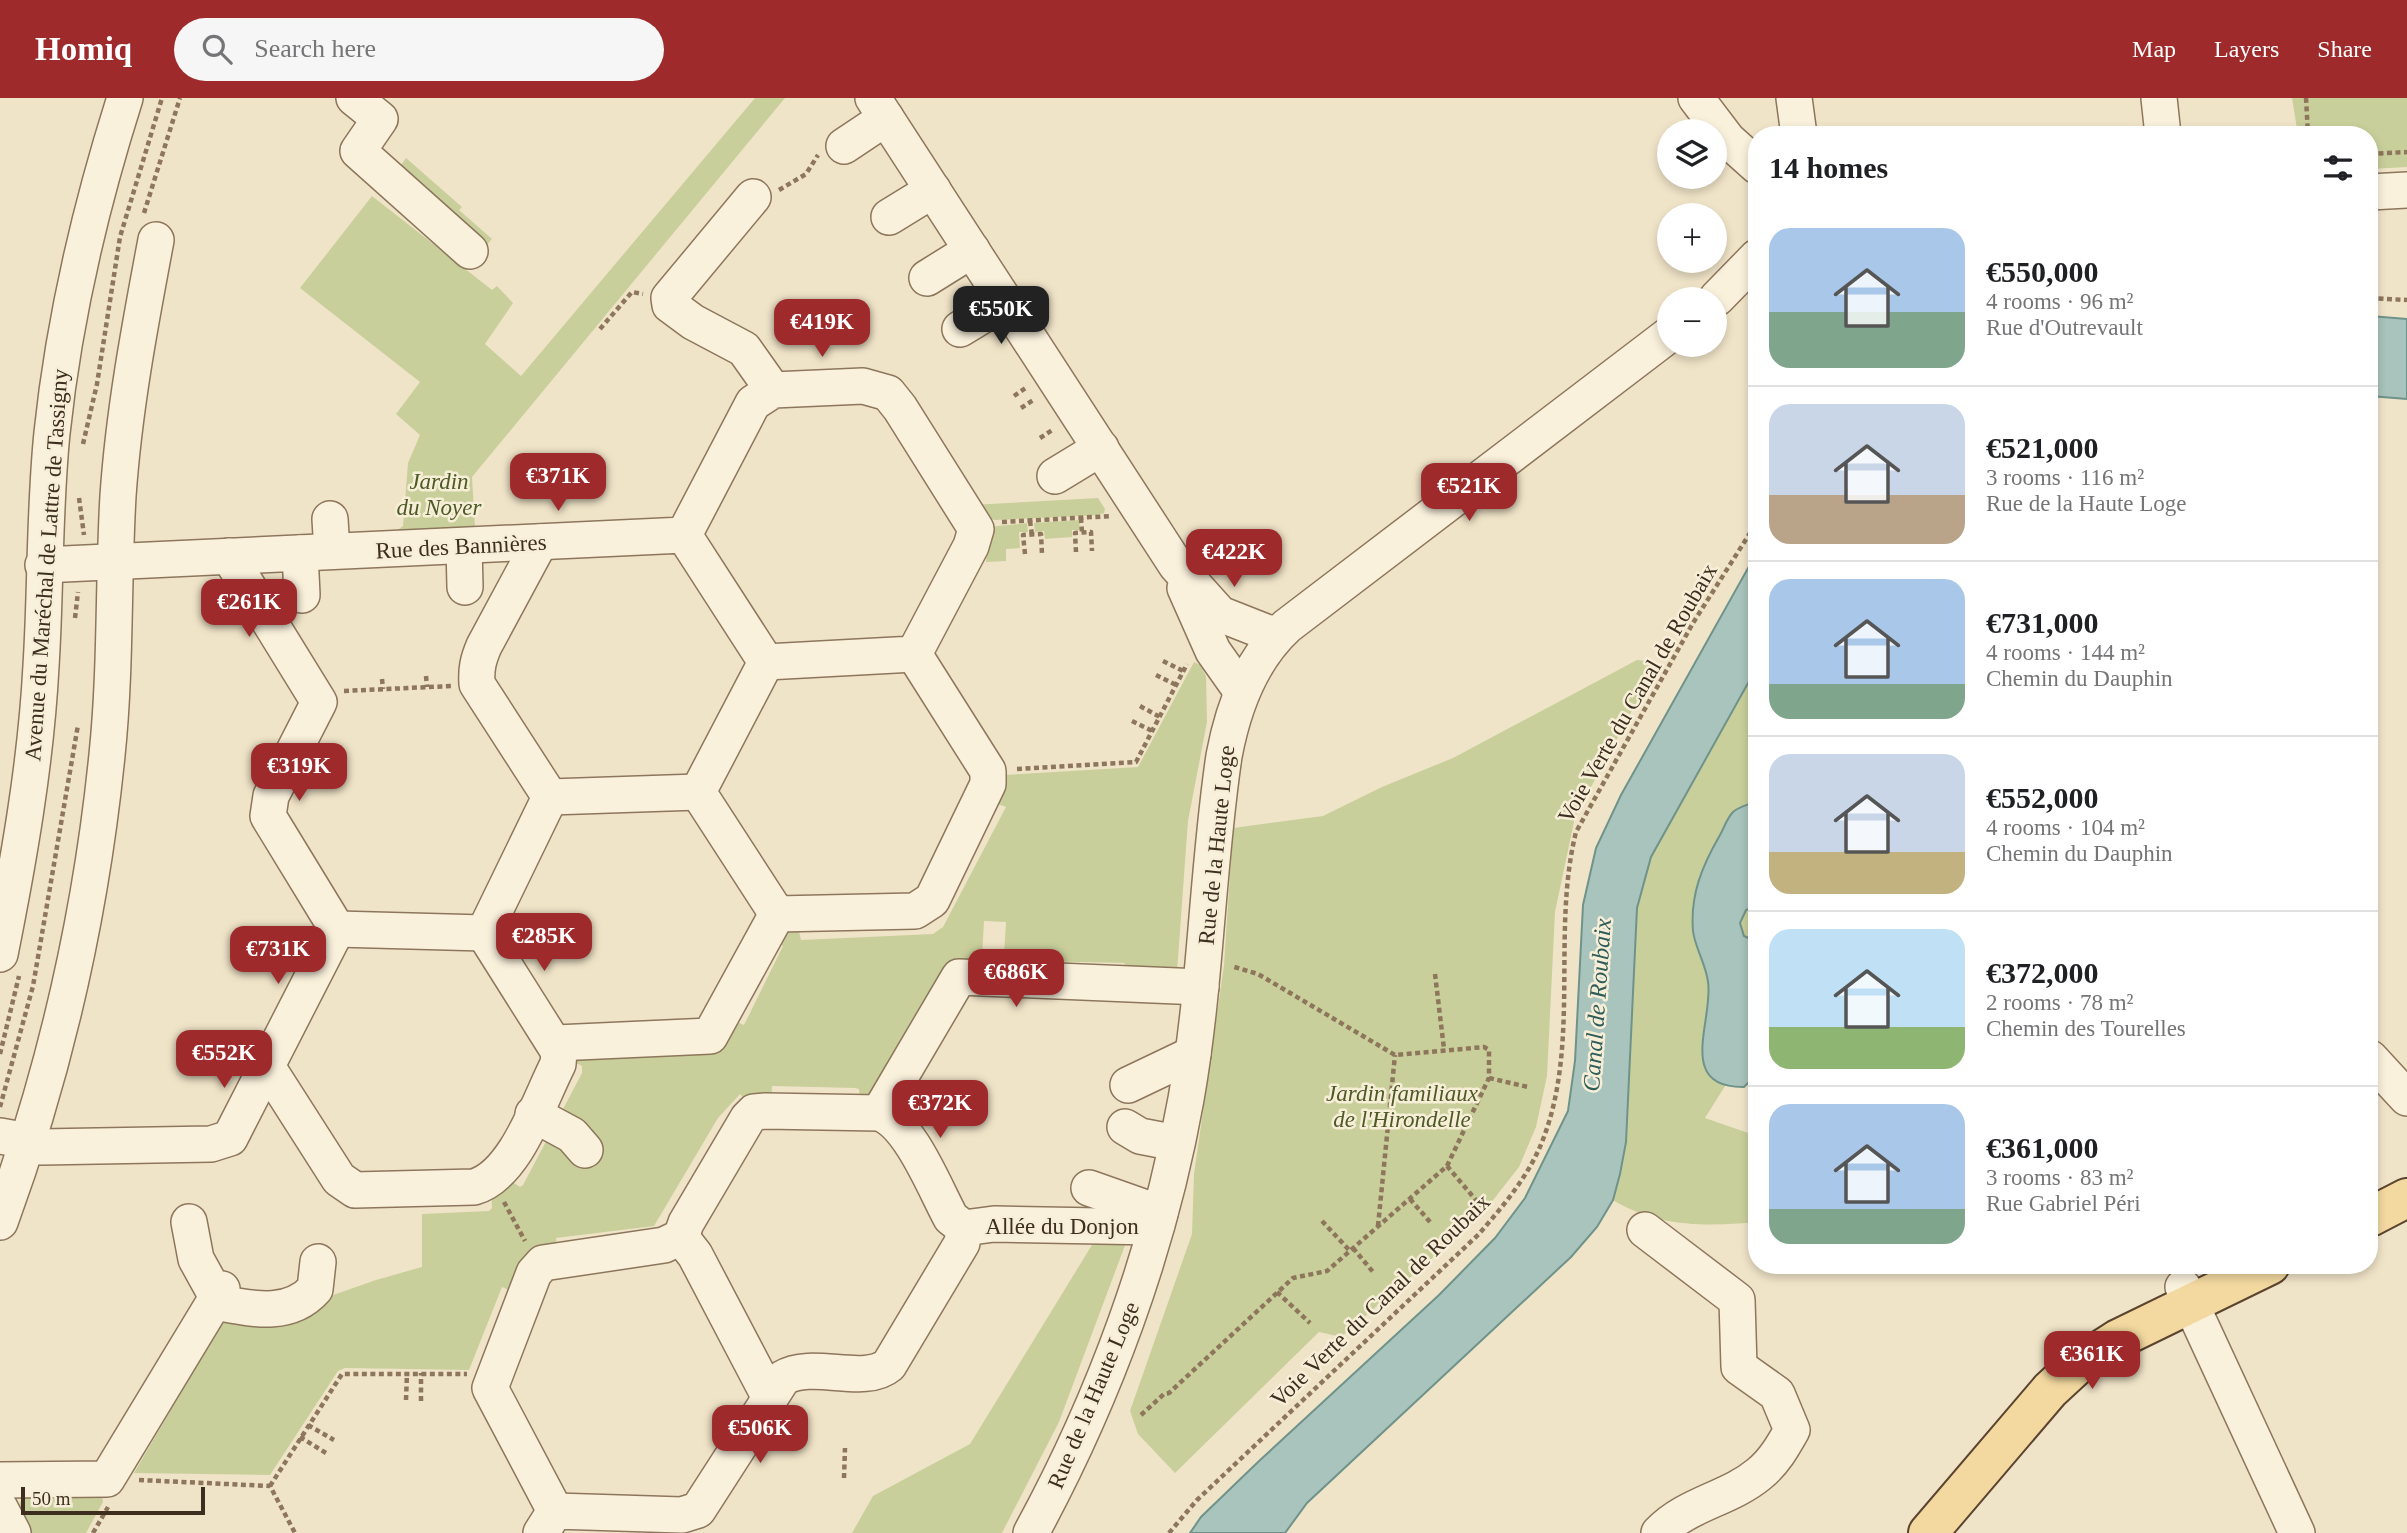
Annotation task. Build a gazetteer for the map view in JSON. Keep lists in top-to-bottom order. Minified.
{"streets":{"street":["Rue des Bannières","Avenue du Maréchal de Lattre de Tassigny","Rue de la Haute Loge","Allée du Donjon"],"path":["Voie Verte du Canal de Roubaix"]},"crossings":[["Rue des Bannières","Avenue du Maréchal de Lattre de Tassigny"],["Rue de la Haute Loge","Allée du Donjon"]],"water":["Canal de Roubaix"],"parks":["Jardin du Noyer","Jardin familiaux de l'Hirondelle"],"scale_bar":"50 m","page":{"header":"Homiq","search":"Search here","nav":["Map","Layers","Share"],"map_buttons":["+","−"],"heading":"14 homes","list":[{"name":"€550,000","note":"4 rooms · 96 m² · Rue d'Outrevault"},{"name":"€521,000","note":"3 rooms · 116 m² · Rue de la Haute Loge"},{"name":"€731,000","note":"4 rooms · 144 m² · Chemin du Dauphin"},{"name":"€552,000","note":"4 rooms · 104 m² · Chemin du Dauphin"},{"name":"€372,000","note":"2 rooms · 78 m² · Chemin des Tourelles"},{"name":"€361,000","note":"3 rooms · 83 m² · Rue Gabriel Péri"}],"price":["€550K","€419K","€371K","€521K","€422K","€261K","€319K","€285K","€731K","€686K","€552K","€372K","€361K","€506K"],"scale":"50 m"}}
